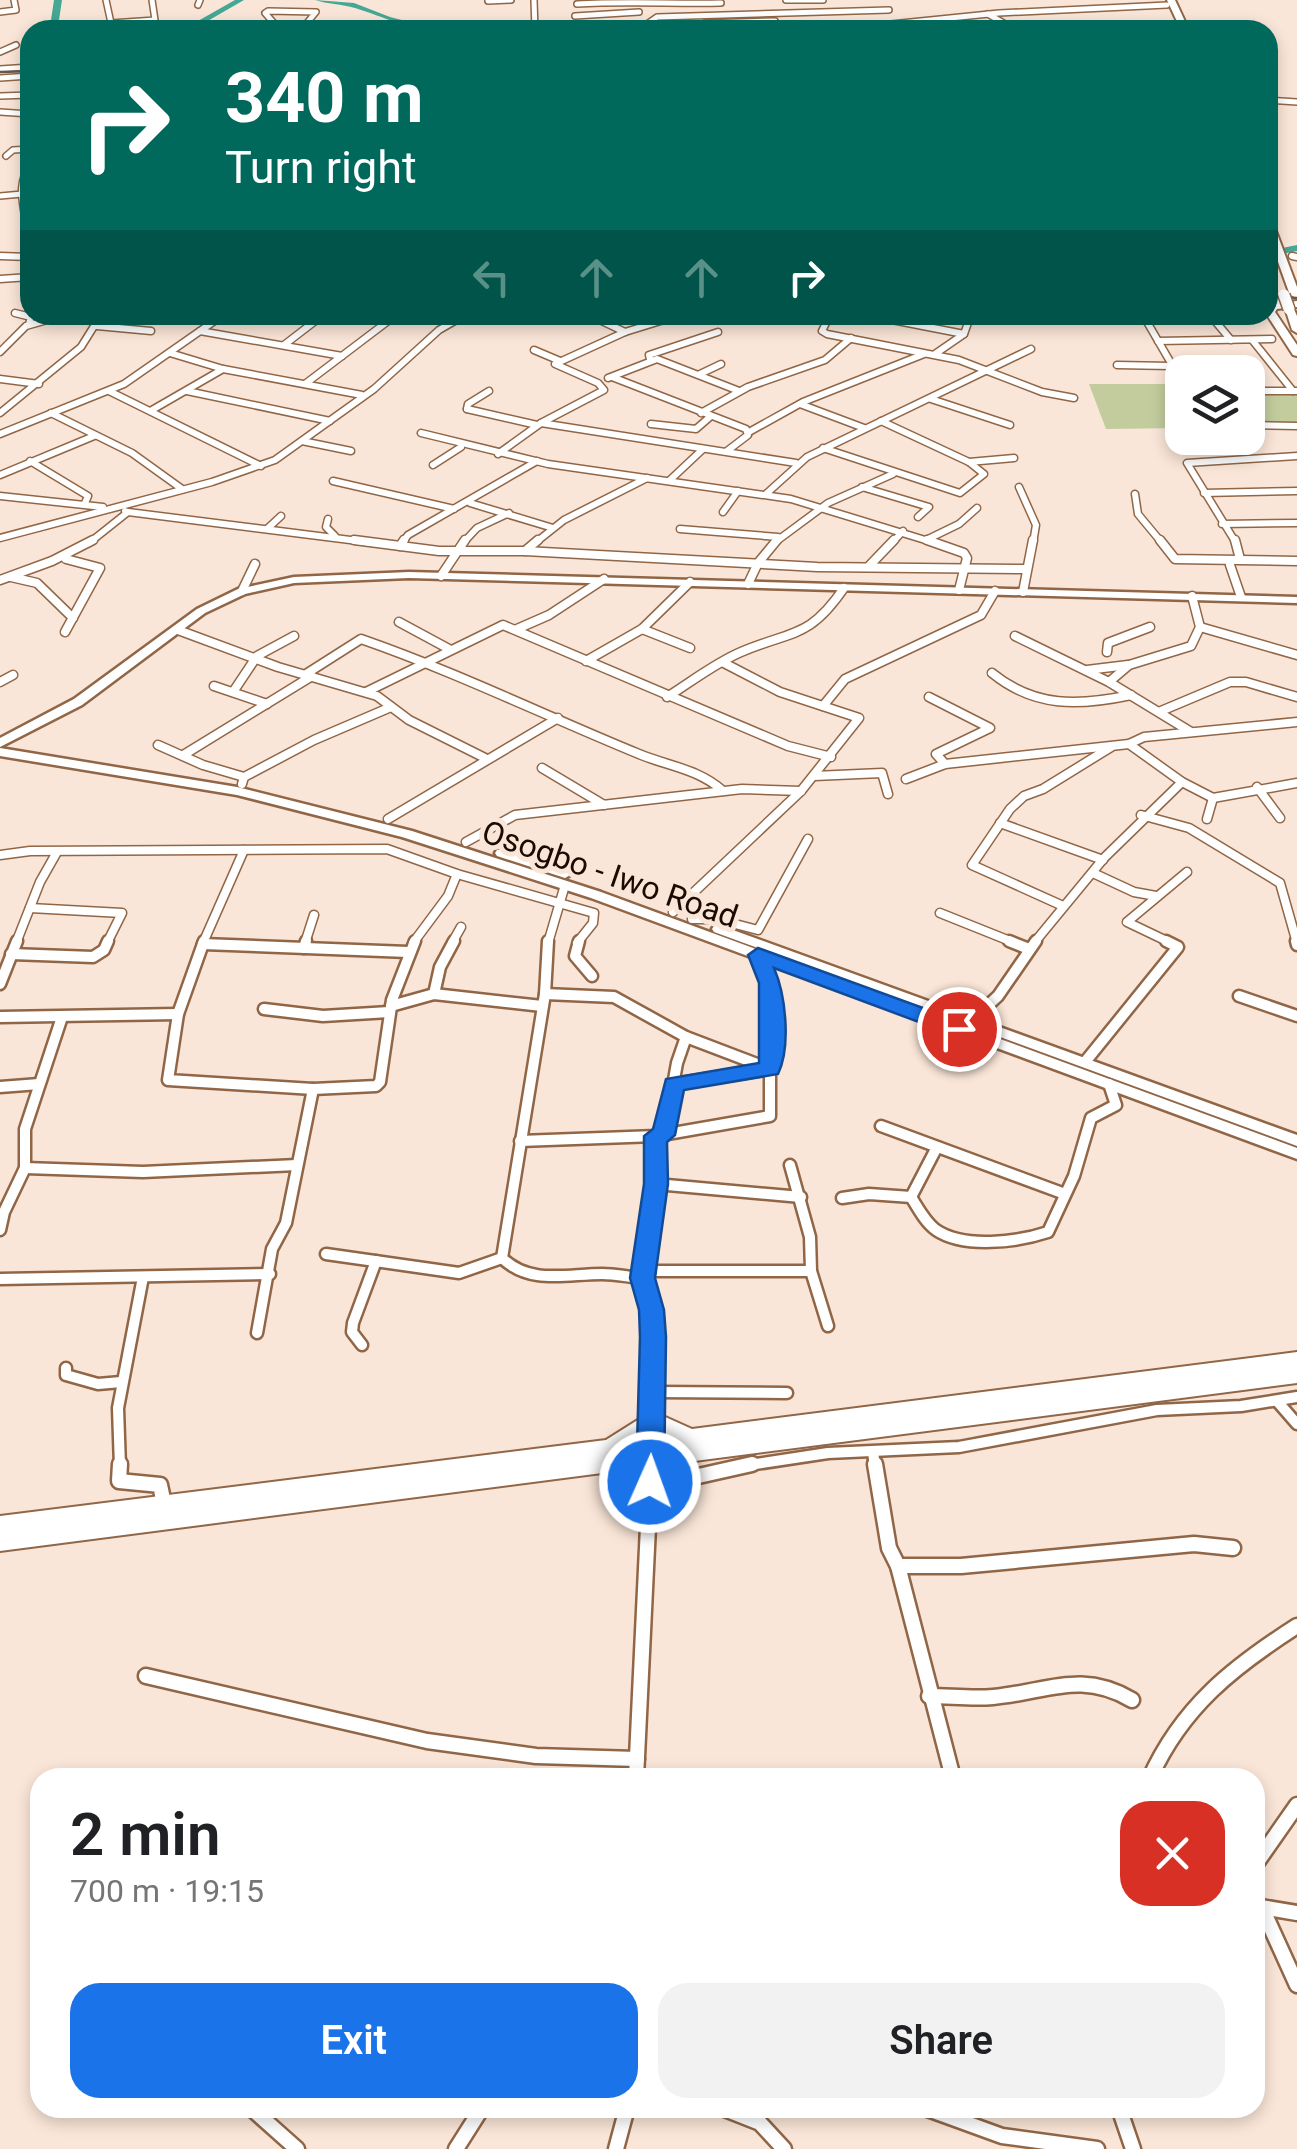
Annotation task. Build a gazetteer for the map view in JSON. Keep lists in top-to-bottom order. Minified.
{"streets":{"main road":["Osogbo - Iwo Road"]},"page":{"turn":["340 m","Turn right"],"heading":["2 min","700 m · 19:15"],"buttons":["Exit","Share"]}}
